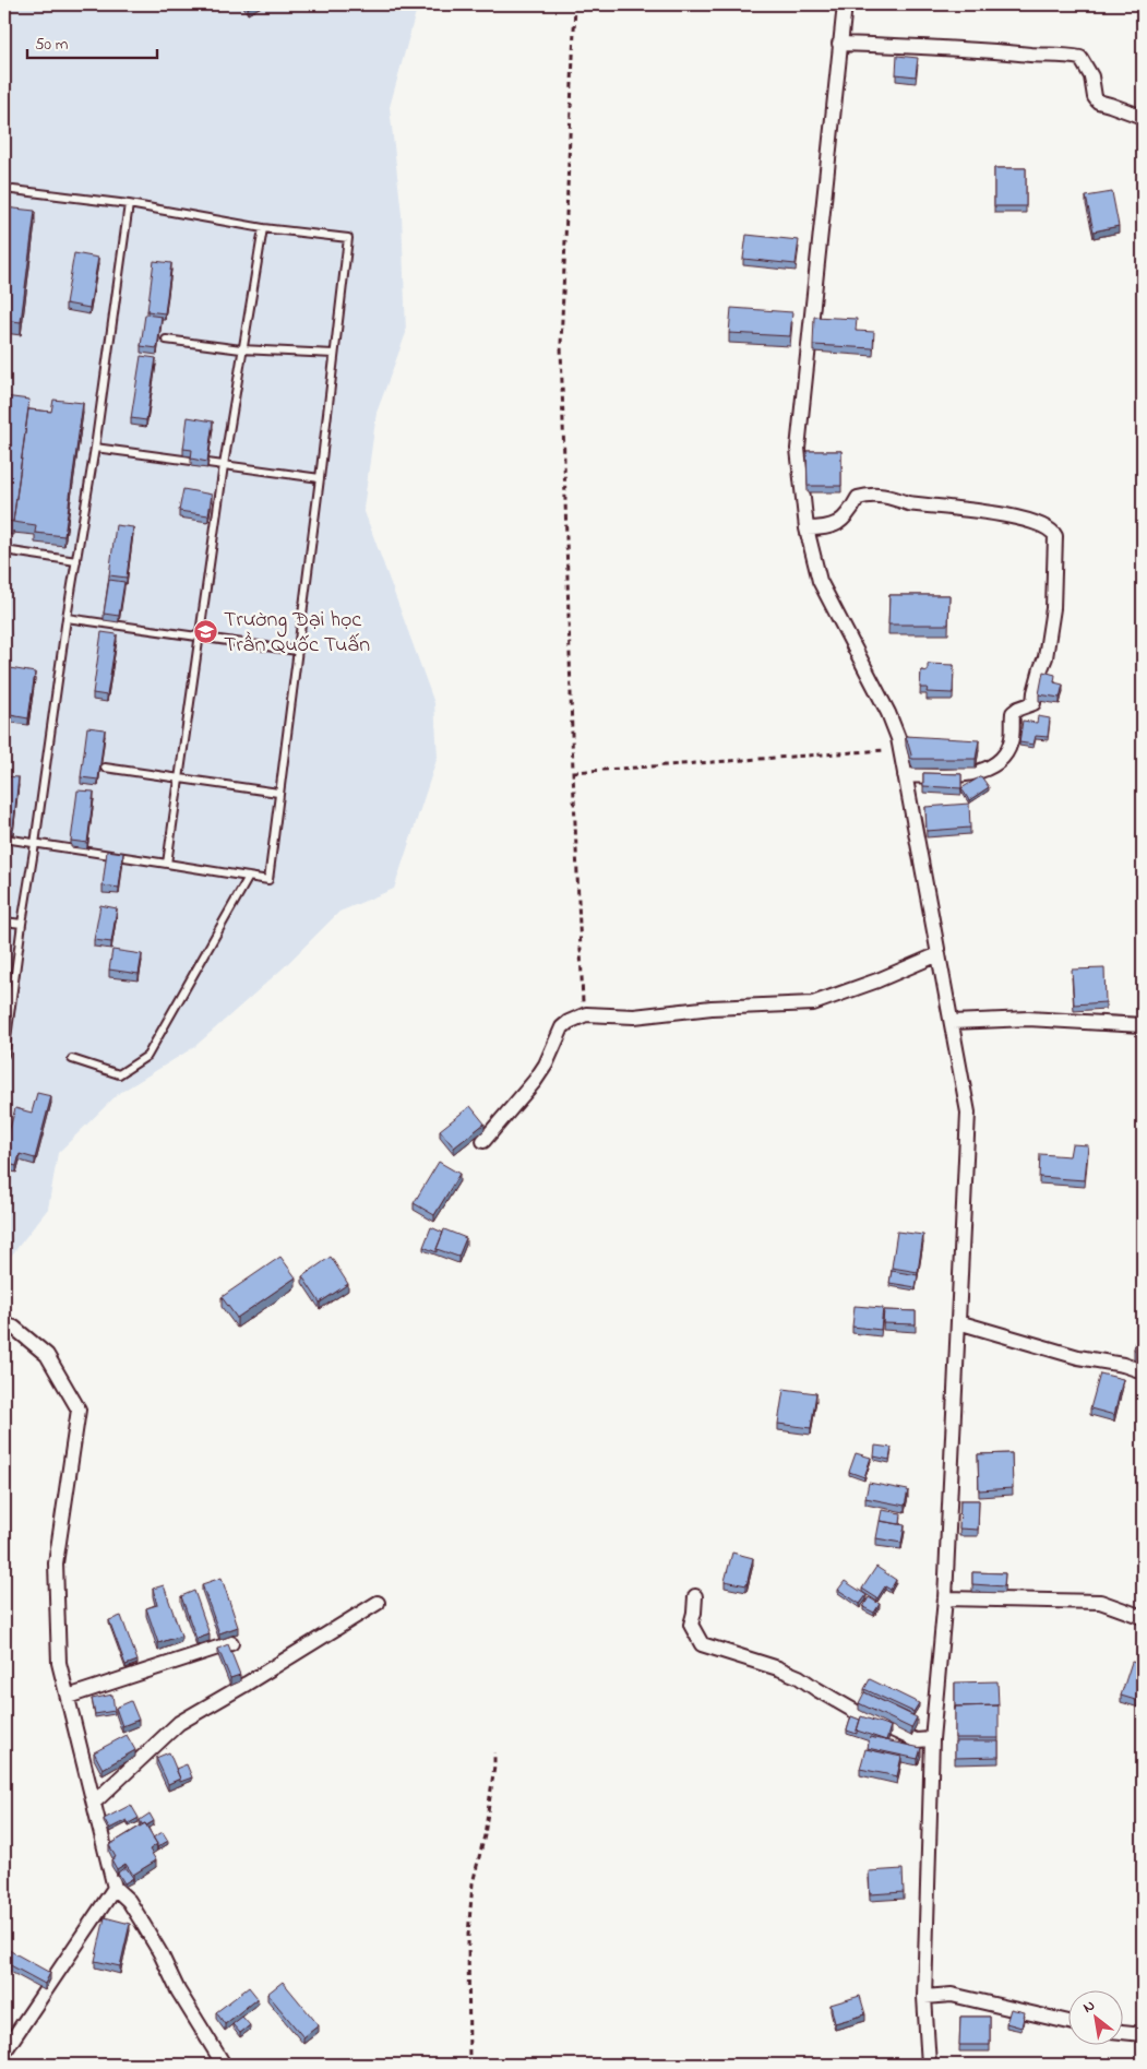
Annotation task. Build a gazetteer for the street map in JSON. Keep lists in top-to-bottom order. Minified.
{"places":{"school or university":["Trường Đại học Trần Quốc Tuấn"]},"scale_bar":"50 m","north":"top left"}
